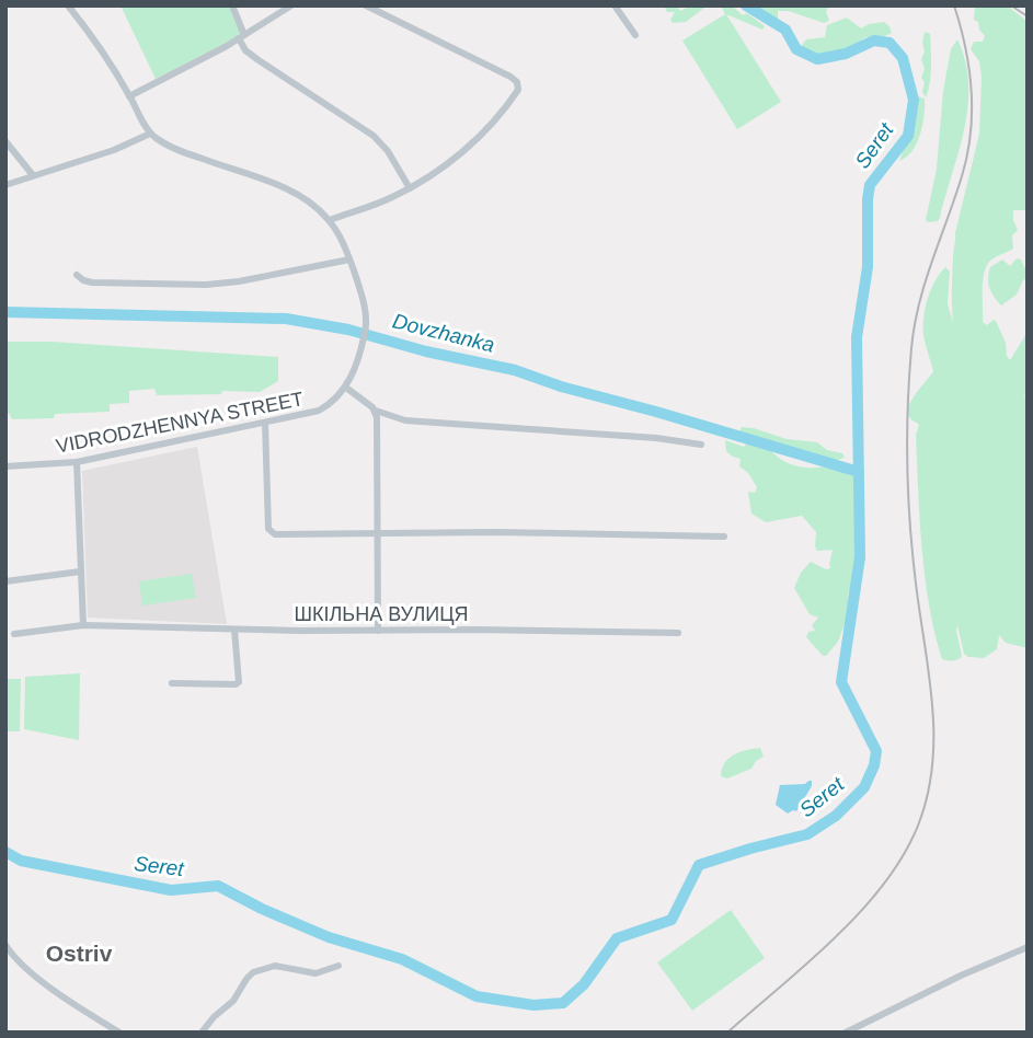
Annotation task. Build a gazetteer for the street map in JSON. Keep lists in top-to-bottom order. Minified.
{"streets":{"street":["VIDRODZHENNYA STREET","ШКІЛЬНА ВУЛИЦЯ"]},"districts":["Ostriv"],"water":["Seret","Dovzhanka"]}
